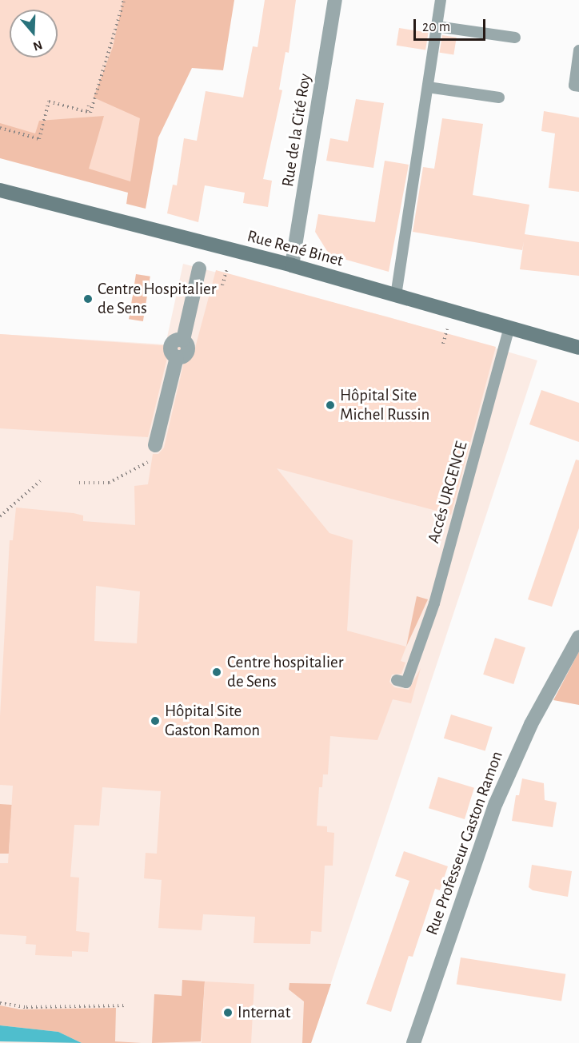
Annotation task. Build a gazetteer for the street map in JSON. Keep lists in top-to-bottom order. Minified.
{"streets":{"street":["Rue de la Cité Roy","Rue René Binet","Rue Professeur Gaston Ramon"],"lane":["Accés URGENCE"]},"crossings":[["Rue de la Cité Roy","Rue René Binet"],["Rue René Binet","Accés URGENCE"]],"places":["Centre Hospitalier de Sens","Hôpital Site Michel Russin","Centre hospitalier de Sens","Hôpital Site Gaston Ramon","Internat"],"scale_bar":"20 m","north":"bottom"}
